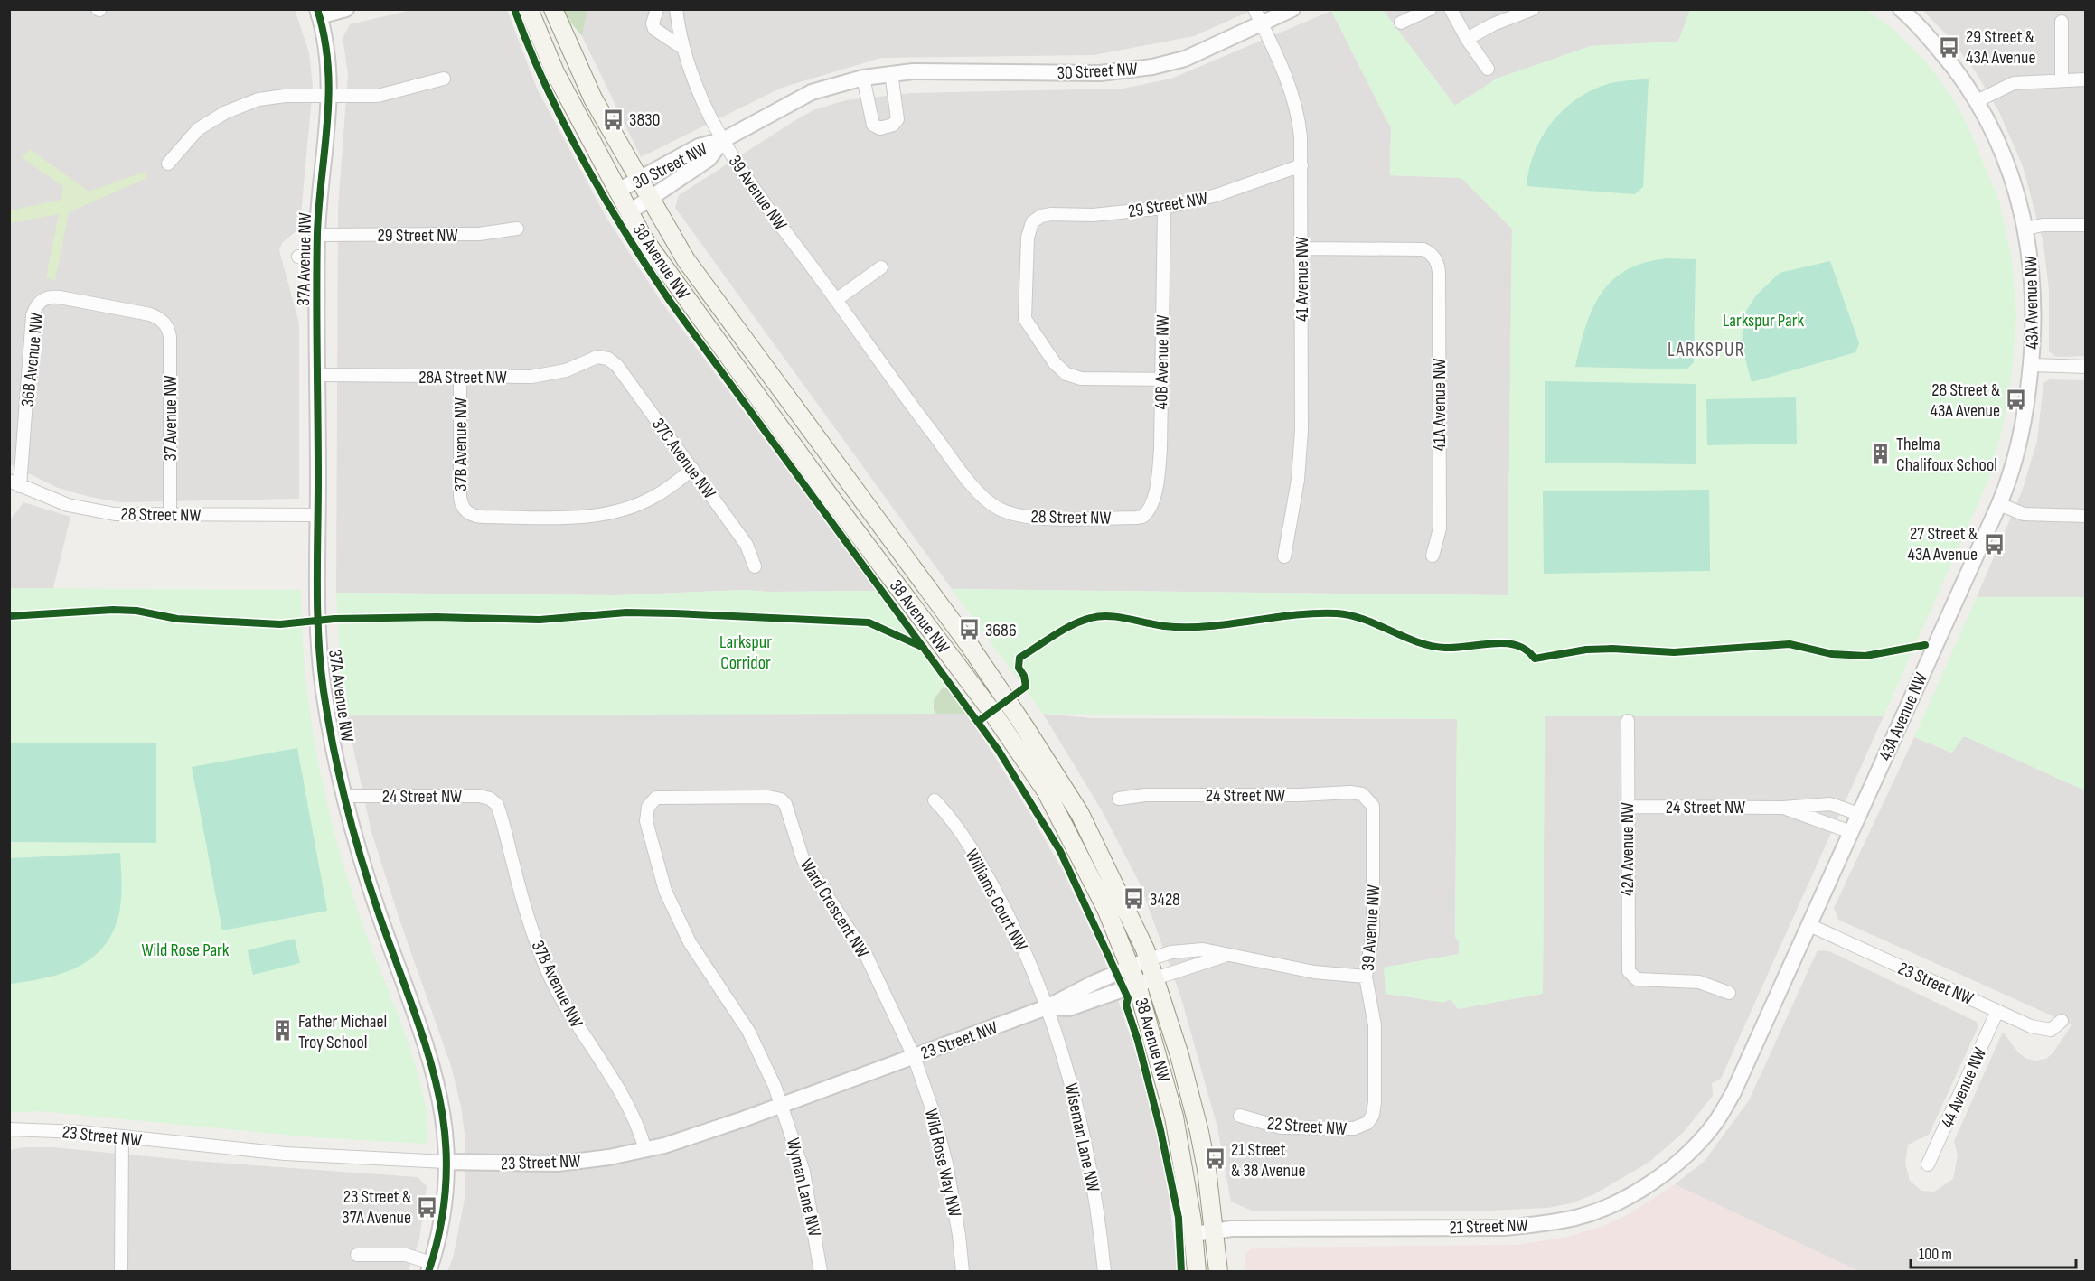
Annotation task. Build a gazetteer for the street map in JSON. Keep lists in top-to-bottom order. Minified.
{"streets":{"main road":["38 Avenue NW"],"street":["30 Street NW","39 Avenue NW","29 Street NW","37A Avenue NW","41 Avenue NW","43A Avenue NW","36B Avenue NW","40B Avenue NW","28A Street NW","41A Avenue NW","37 Avenue NW","37B Avenue NW","37C Avenue NW","28 Street NW","24 Street NW","42A Avenue NW","Williams Court NW","Ward Crescent NW","23 Street NW","44 Avenue NW","22 Street NW","Wiseman Lane NW","Wild Rose Way NW","Wyman Lane NW","21 Street NW"]},"crossings":[["30 Street NW","39 Avenue NW"],["30 Street NW","38 Avenue NW"],["30 Street NW","41 Avenue NW"],["39 Avenue NW","28 Street NW"],["39 Avenue NW","24 Street NW"],["39 Avenue NW","23 Street NW"],["39 Avenue NW","22 Street NW"],["29 Street NW","37A Avenue NW"],["29 Street NW","41 Avenue NW"],["29 Street NW","40B Avenue NW"],["37A Avenue NW","28A Street NW"],["37A Avenue NW","28 Street NW"],["37A Avenue NW","24 Street NW"],["37A Avenue NW","23 Street NW"],["38 Avenue NW","23 Street NW"],["38 Avenue NW","21 Street NW"],["41 Avenue NW","41A Avenue NW"],["43A Avenue NW","24 Street NW"],["43A Avenue NW","23 Street NW"],["43A Avenue NW","21 Street NW"],["36B Avenue NW","37 Avenue NW"],["36B Avenue NW","28 Street NW"],["40B Avenue NW","28 Street NW"],["28A Street NW","37B Avenue NW"],["28A Street NW","37C Avenue NW"],["37 Avenue NW","28 Street NW"],["37B Avenue NW","37C Avenue NW"],["37B Avenue NW","24 Street NW"],["37B Avenue NW","23 Street NW"],["24 Street NW","42A Avenue NW"],["Williams Court NW","23 Street NW"],["Williams Court NW","Wiseman Lane NW"],["Ward Crescent NW","23 Street NW"],["Ward Crescent NW","Wild Rose Way NW"],["Ward Crescent NW","Wyman Lane NW"],["23 Street NW","44 Avenue NW"],["23 Street NW","Wiseman Lane NW"],["23 Street NW","Wild Rose Way NW"],["23 Street NW","Wyman Lane NW"]],"districts":["LARKSPUR"],"parks":["Larkspur Park","Larkspur Corridor","Wild Rose Park"],"places":{"bus stop":["29 Street & 43A Avenue","3830","28 Street & 43A Avenue","27 Street & 43A Avenue","3686","3428","21 Street & 38 Avenue","23 Street & 37A Avenue"],"building":["Thelma Chalifoux School","Father Michael Troy School"]},"scale_bar":"100 m"}
